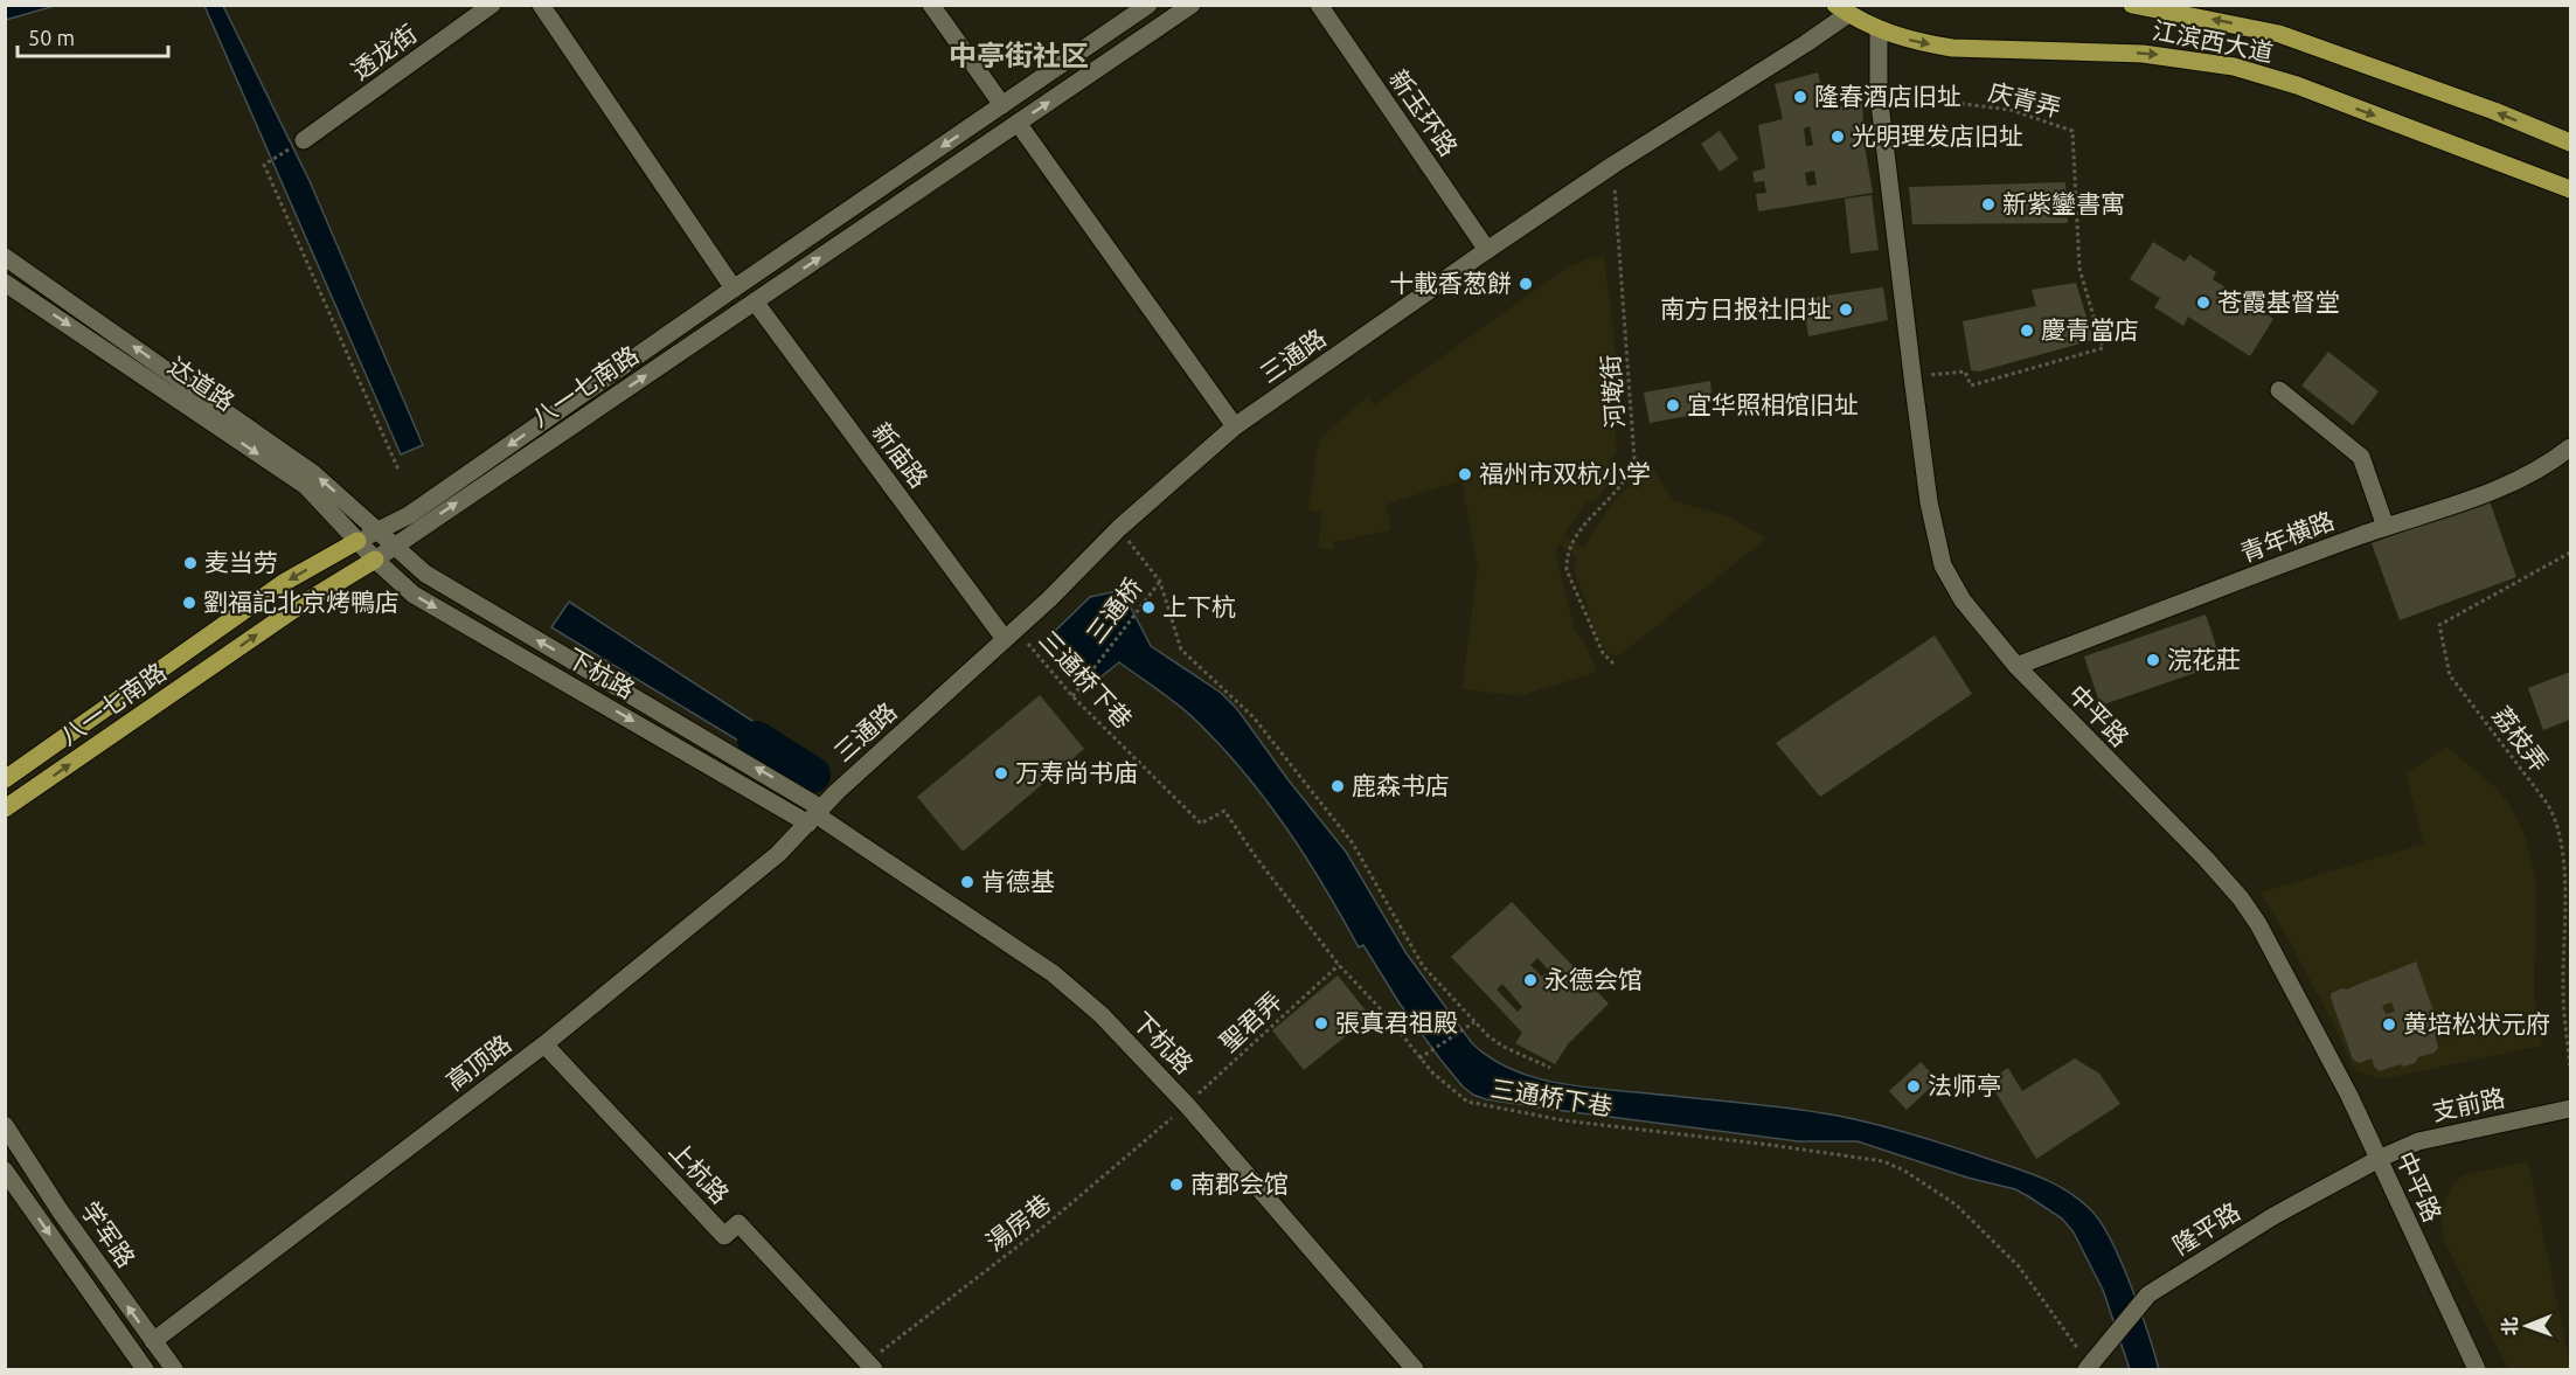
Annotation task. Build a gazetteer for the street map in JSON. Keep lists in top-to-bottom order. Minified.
{"streets":{"main road":["江滨西大道","八一七南路"],"street":["透龙街","新玉环路","三通路","达道路","新庙路","青年横路","下杭路","中平路","高顶路","支前路","上杭路","隆平路","学军路"],"path":["庆青弄","河墘街","三通桥","三通桥下巷","荔枝弄","聖君弄","湯房巷"]},"crossings":[["江滨西大道","三通路"],["江滨西大道","中平路"],["庆青弄","中平路"],["新玉环路","三通路"],["三通路","河墘街"],["三通路","新庙路"],["三通路","下杭路"],["三通路","三通桥下巷"],["三通路","高顶路"],["达道路","八一七南路"],["达道路","下杭路"],["八一七南路","新庙路"],["八一七南路","下杭路"],["新庙路","三通桥下巷"],["青年横路","中平路"],["三通桥","三通桥下巷"],["下杭路","聖君弄"],["下杭路","高顶路"],["下杭路","湯房巷"],["三通桥下巷","聖君弄"],["三通桥下巷","隆平路"],["中平路","支前路"],["中平路","隆平路"],["聖君弄","湯房巷"],["高顶路","上杭路"],["高顶路","学军路"],["支前路","隆平路"],["上杭路","湯房巷"]],"one_way":["达道路"],"districts":["中亭街社区"],"places":["隆春酒店旧址","光明理发店旧址","新紫鑾書寓","十載香葱餅","苍霞基督堂","南方日报社旧址","慶青當店","宜华照相馆旧址","福州市双杭小学","麦当劳","劉福記北京烤鴨店","上下杭","浣花莊","万寿尚书庙","鹿森书店","肯德基","永德会馆","張真君祖殿","黄培松状元府","法师亭","南郡会馆"],"scale_bar":"50 m","north":"left"}
